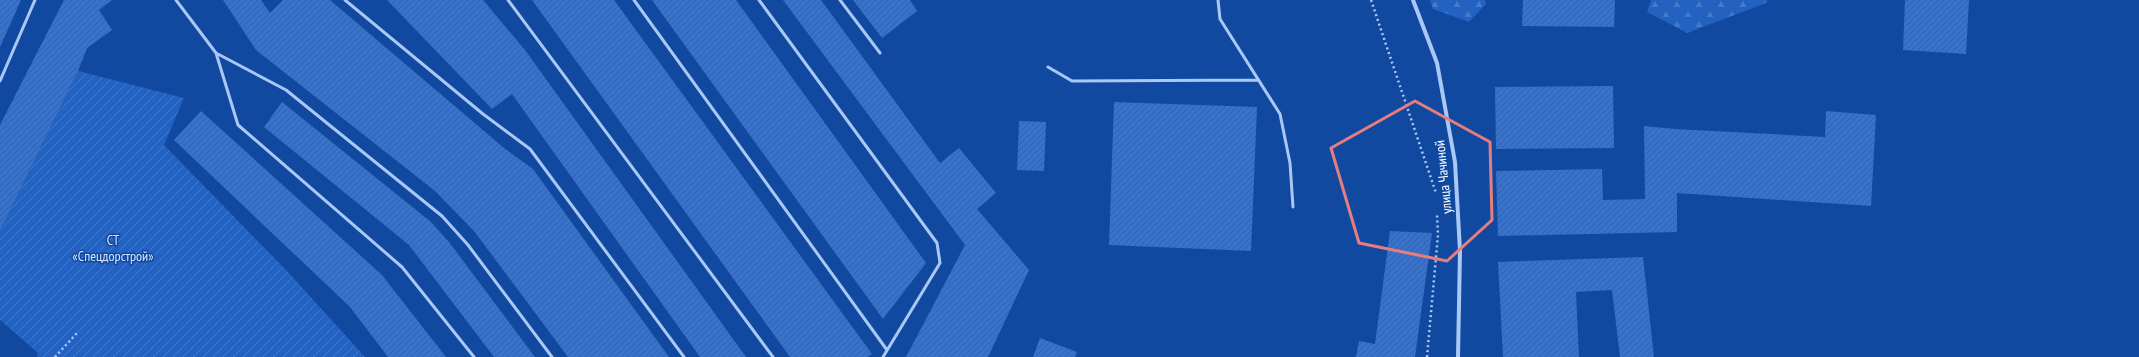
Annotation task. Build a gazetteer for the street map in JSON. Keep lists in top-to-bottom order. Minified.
{"streets":{"street":["улица Чачиной"]},"parks":["СТ «Спецдорстрой»"]}
